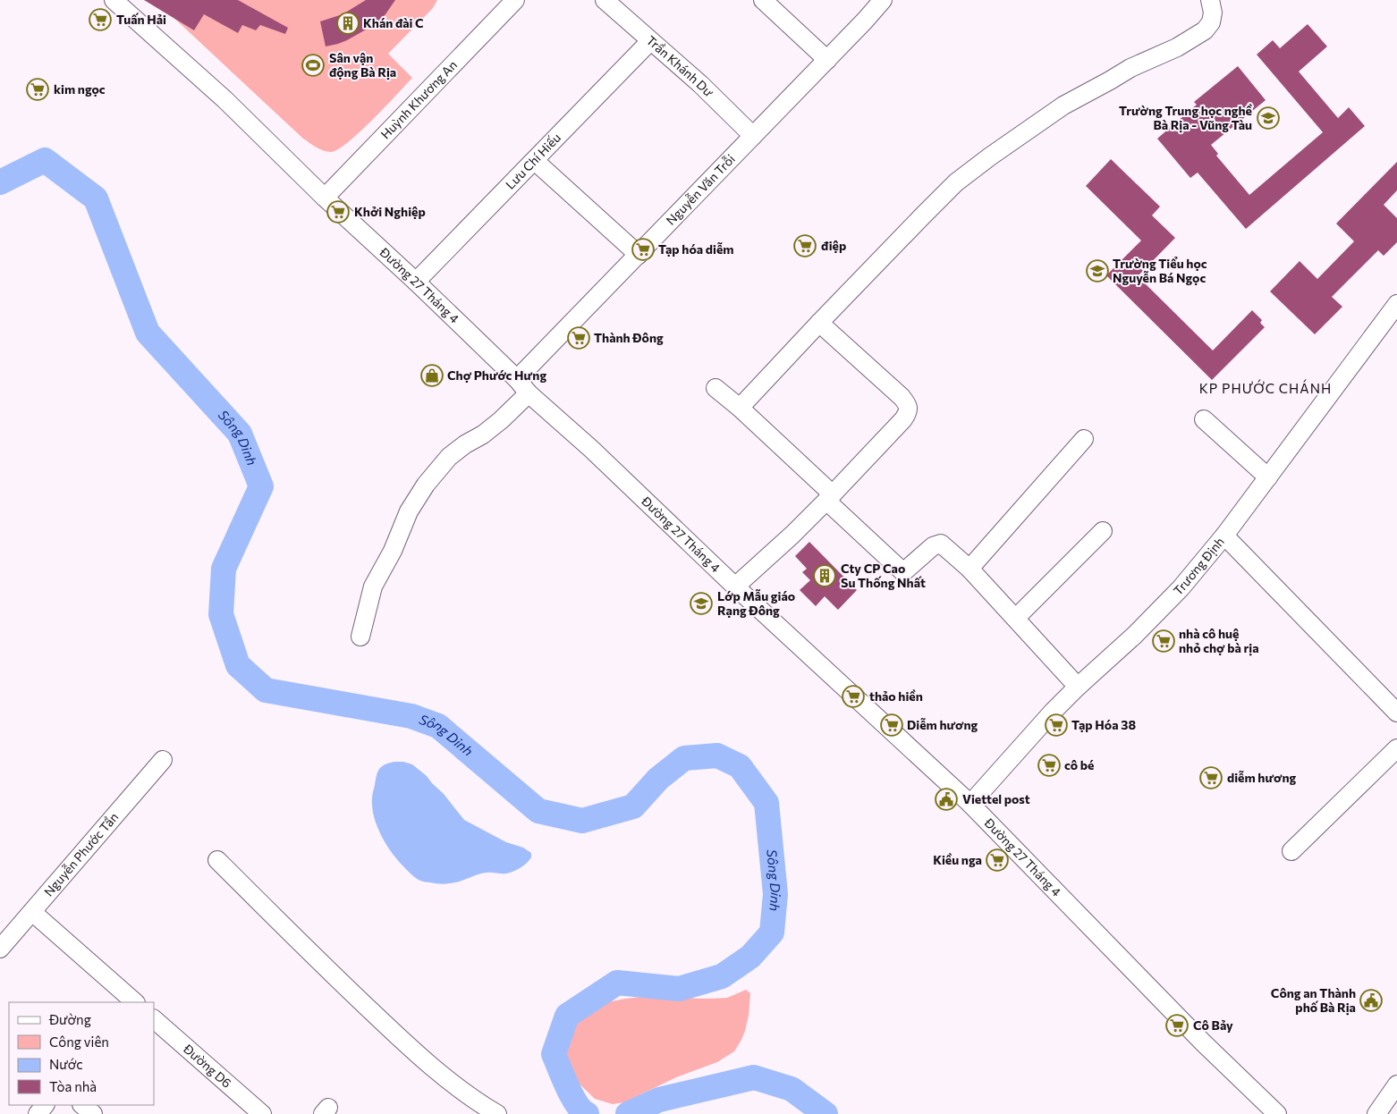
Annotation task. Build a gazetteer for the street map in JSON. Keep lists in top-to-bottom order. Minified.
{"streets":{"street":["Trần Khánh Dư","Huỳnh Khương An","Lưu Chí Hiếu","Nguyễn Văn Trỗi","Đường 27 Tháng 4","Trương Định","Nguyễn Phước Tần","Đường D6"]},"crossings":[["Trần Khánh Dư","Lưu Chí Hiếu"],["Trần Khánh Dư","Nguyễn Văn Trỗi"],["Huỳnh Khương An","Đường 27 Tháng 4"],["Lưu Chí Hiếu","Đường 27 Tháng 4"],["Nguyễn Văn Trỗi","Đường 27 Tháng 4"],["Đường 27 Tháng 4","Trương Định"]],"districts":["KP PHƯỚC CHÁNH"],"water":["Sông Dinh"],"places":{"supermarket":["Tuấn Hải","kim ngọc","Khởi Nghiệp","điệp","Tạp hóa diễm","Thành Đông","nhà cô huệ nhỏ chợ bà rịa","thảo hiền","Diễm hương","Tạp Hóa 38","cô bé","diễm hương","Kiều nga","Cô Bảy"],"building":["Khán đài C","Cty CP Cao Su Thống Nhất"],"sports":["Sân vận động Bà Rịa"],"school or university":["Trường Trung học nghề Bà Rịa - Vũng Tàu","Trường Tiểu học Nguyễn Bá Ngọc","Lớp Mẫu giáo Rạng Đông"],"shop":["Chợ Phước Hưng"],"public building":["Viettel post","Công an Thành phố Bà Rịa"]},"legend":["Đường","Công viên","Nước","Tòa nhà"]}
